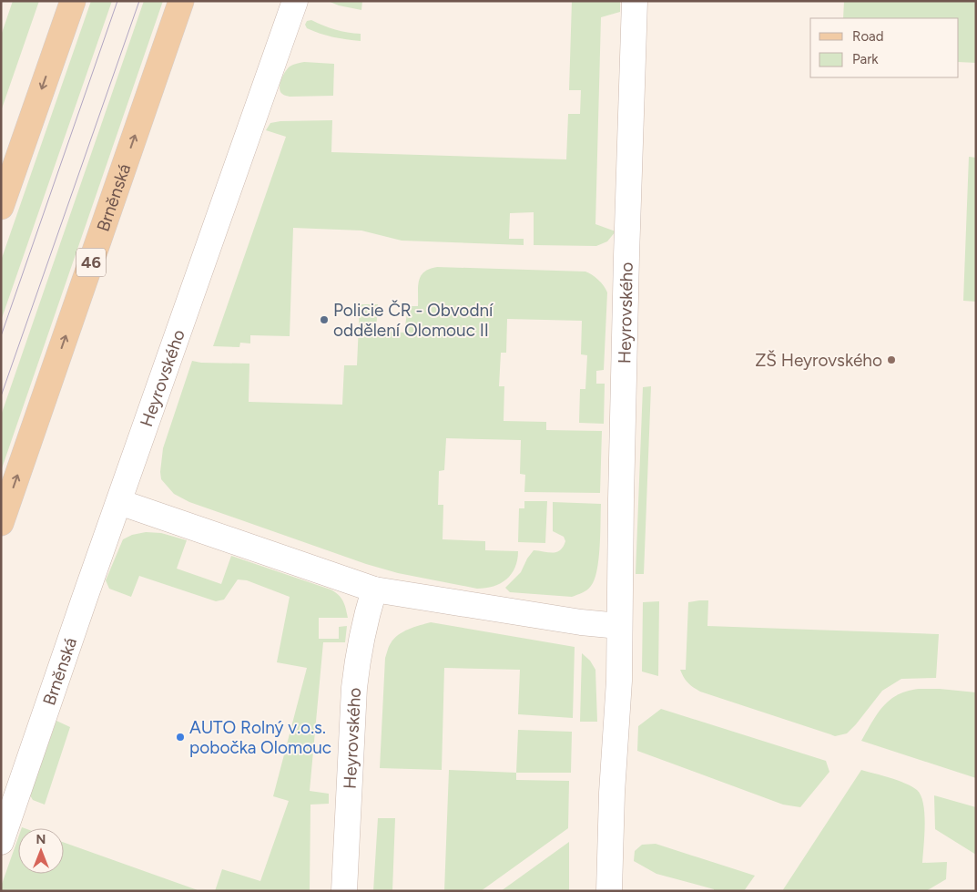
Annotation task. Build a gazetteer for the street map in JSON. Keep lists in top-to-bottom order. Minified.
{"streets":{"main road":["Brněnská","46"],"street":["Heyrovského"]},"crossings":[["Brněnská","Heyrovského"]],"places":["Policie ČR - Obvodní oddělení Olomouc II","ZŠ Heyrovského","AUTO Rolný v.o.s. pobočka Olomouc"],"legend":["Road","Park"],"north":"top"}
